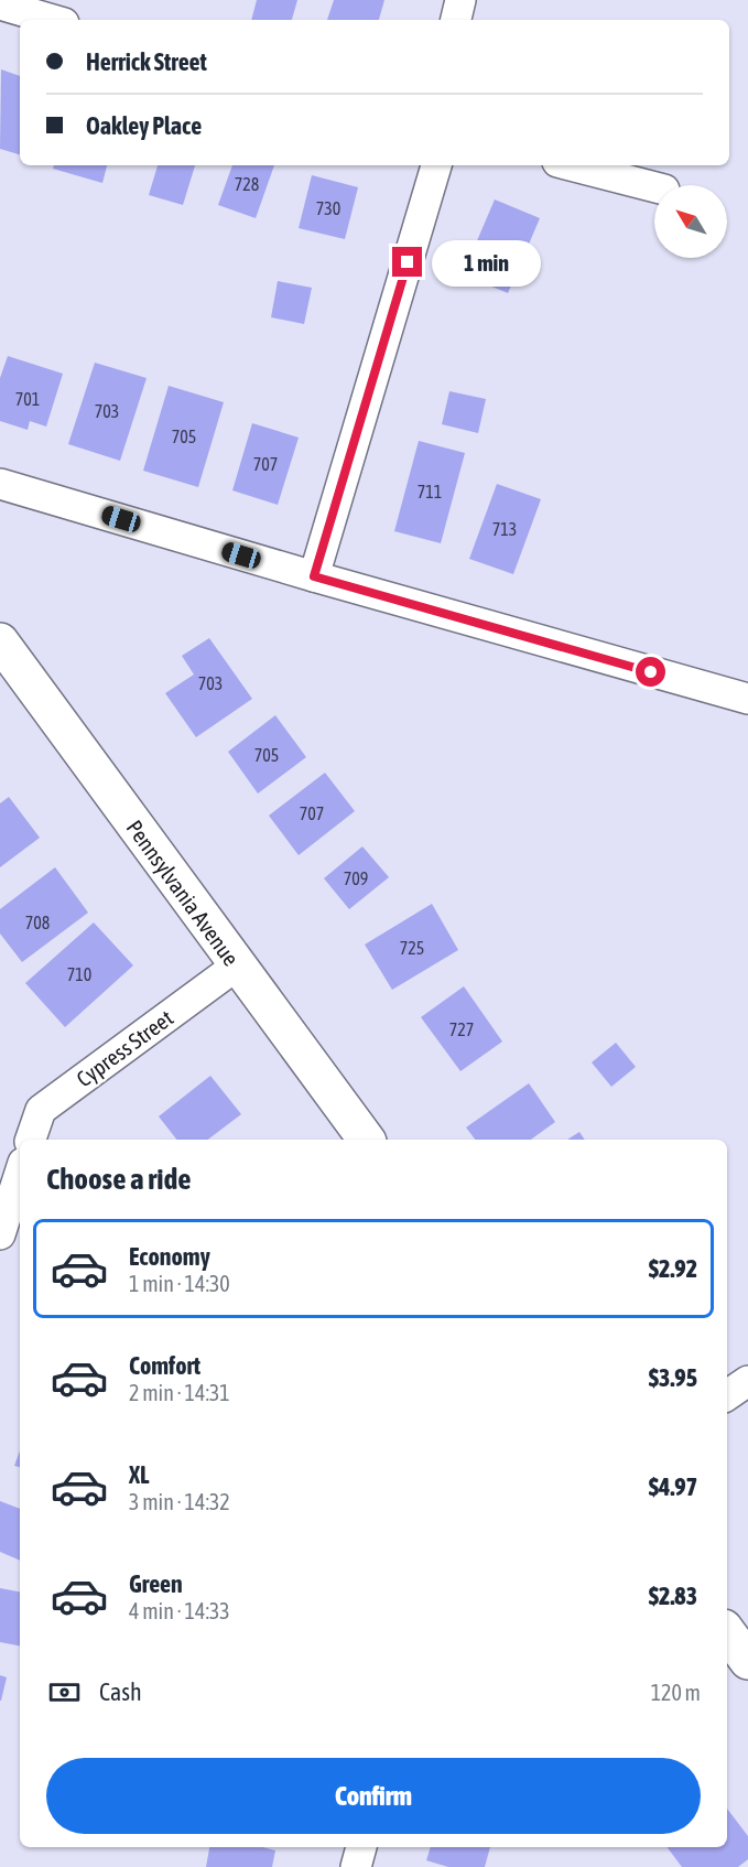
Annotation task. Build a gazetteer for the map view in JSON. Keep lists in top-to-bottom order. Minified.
{"streets":{"main road":["Pennsylvania Avenue"],"street":["Cypress Street"]},"crossings":[["Pennsylvania Avenue","Cypress Street"]],"house_numbers":["728","730","701","703","705","707","711","713","703","705","707","709","708","725","710","727"],"north":"top left","page":{"banner":["Herrick Street","Oakley Place"],"bubble":"1 min","heading":"Choose a ride","list":[{"name":"Economy","note":"1 min · 14:30","value":"$2.92"},{"name":"Comfort","note":"2 min · 14:31","value":"$3.95"},{"name":"XL","note":"3 min · 14:32","value":"$4.97"},{"name":"Green","note":"4 min · 14:33","value":"$2.83"}],"pay":["Cash","120 m"],"buttons":"Confirm"}}
